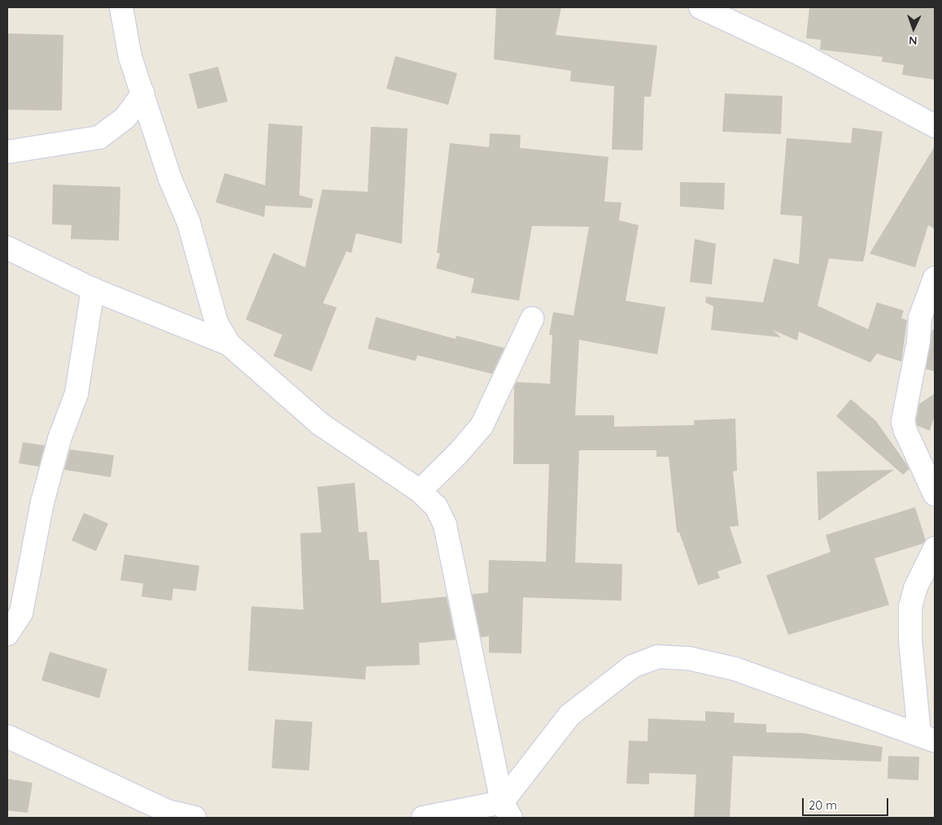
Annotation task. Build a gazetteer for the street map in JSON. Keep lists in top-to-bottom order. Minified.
{"scale_bar":"20 m","north":"bottom"}
